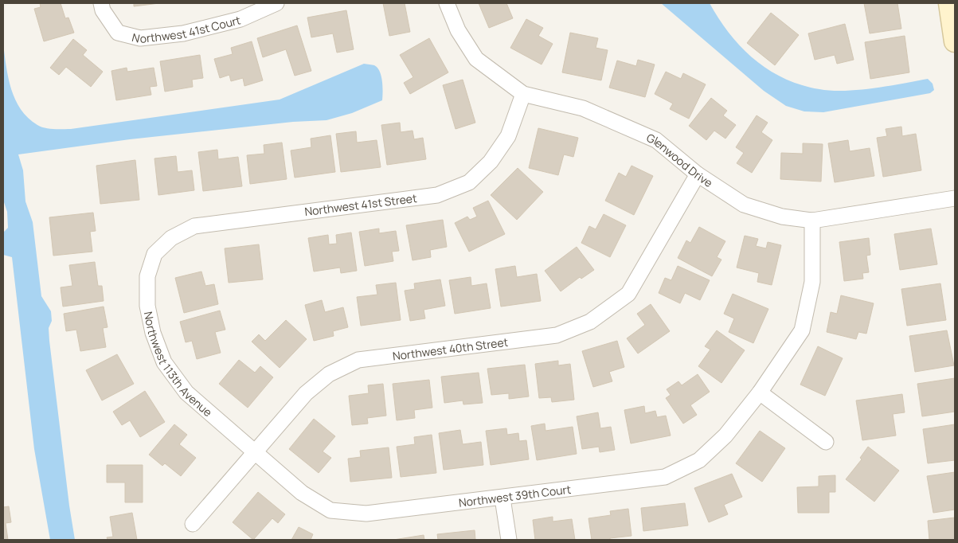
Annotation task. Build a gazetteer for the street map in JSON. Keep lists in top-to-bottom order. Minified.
{"streets":{"street":["Northwest 41st Court","Glenwood Drive","Northwest 41st Street","Northwest 40th Street","Northwest 113th Avenue","Northwest 39th Court"]},"crossings":[["Glenwood Drive","Northwest 41st Street"],["Glenwood Drive","Northwest 40th Street"],["Glenwood Drive","Northwest 39th Court"],["Northwest 41st Street","Northwest 113th Avenue"],["Northwest 40th Street","Northwest 113th Avenue"],["Northwest 40th Street","Northwest 39th Court"],["Northwest 113th Avenue","Northwest 39th Court"]]}
